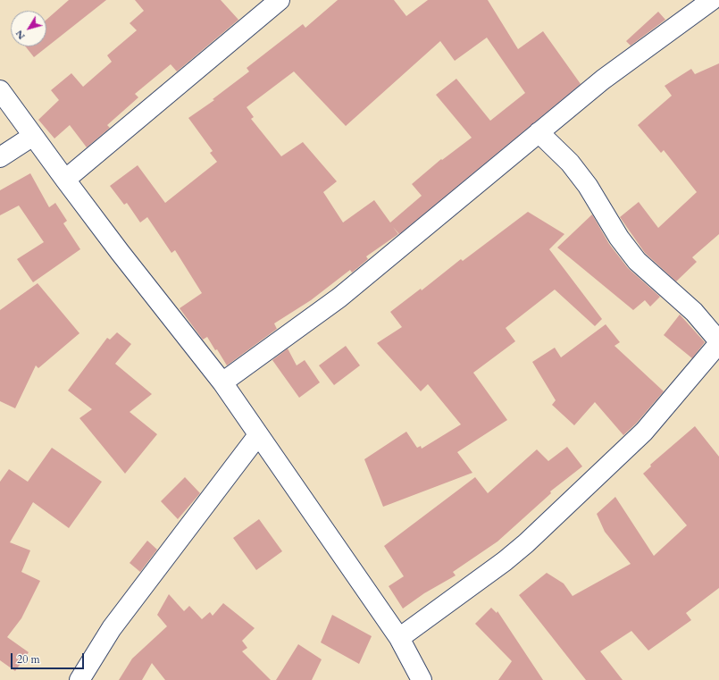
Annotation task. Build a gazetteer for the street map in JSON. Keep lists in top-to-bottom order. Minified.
{"scale_bar":"20 m","north":"bottom left"}
